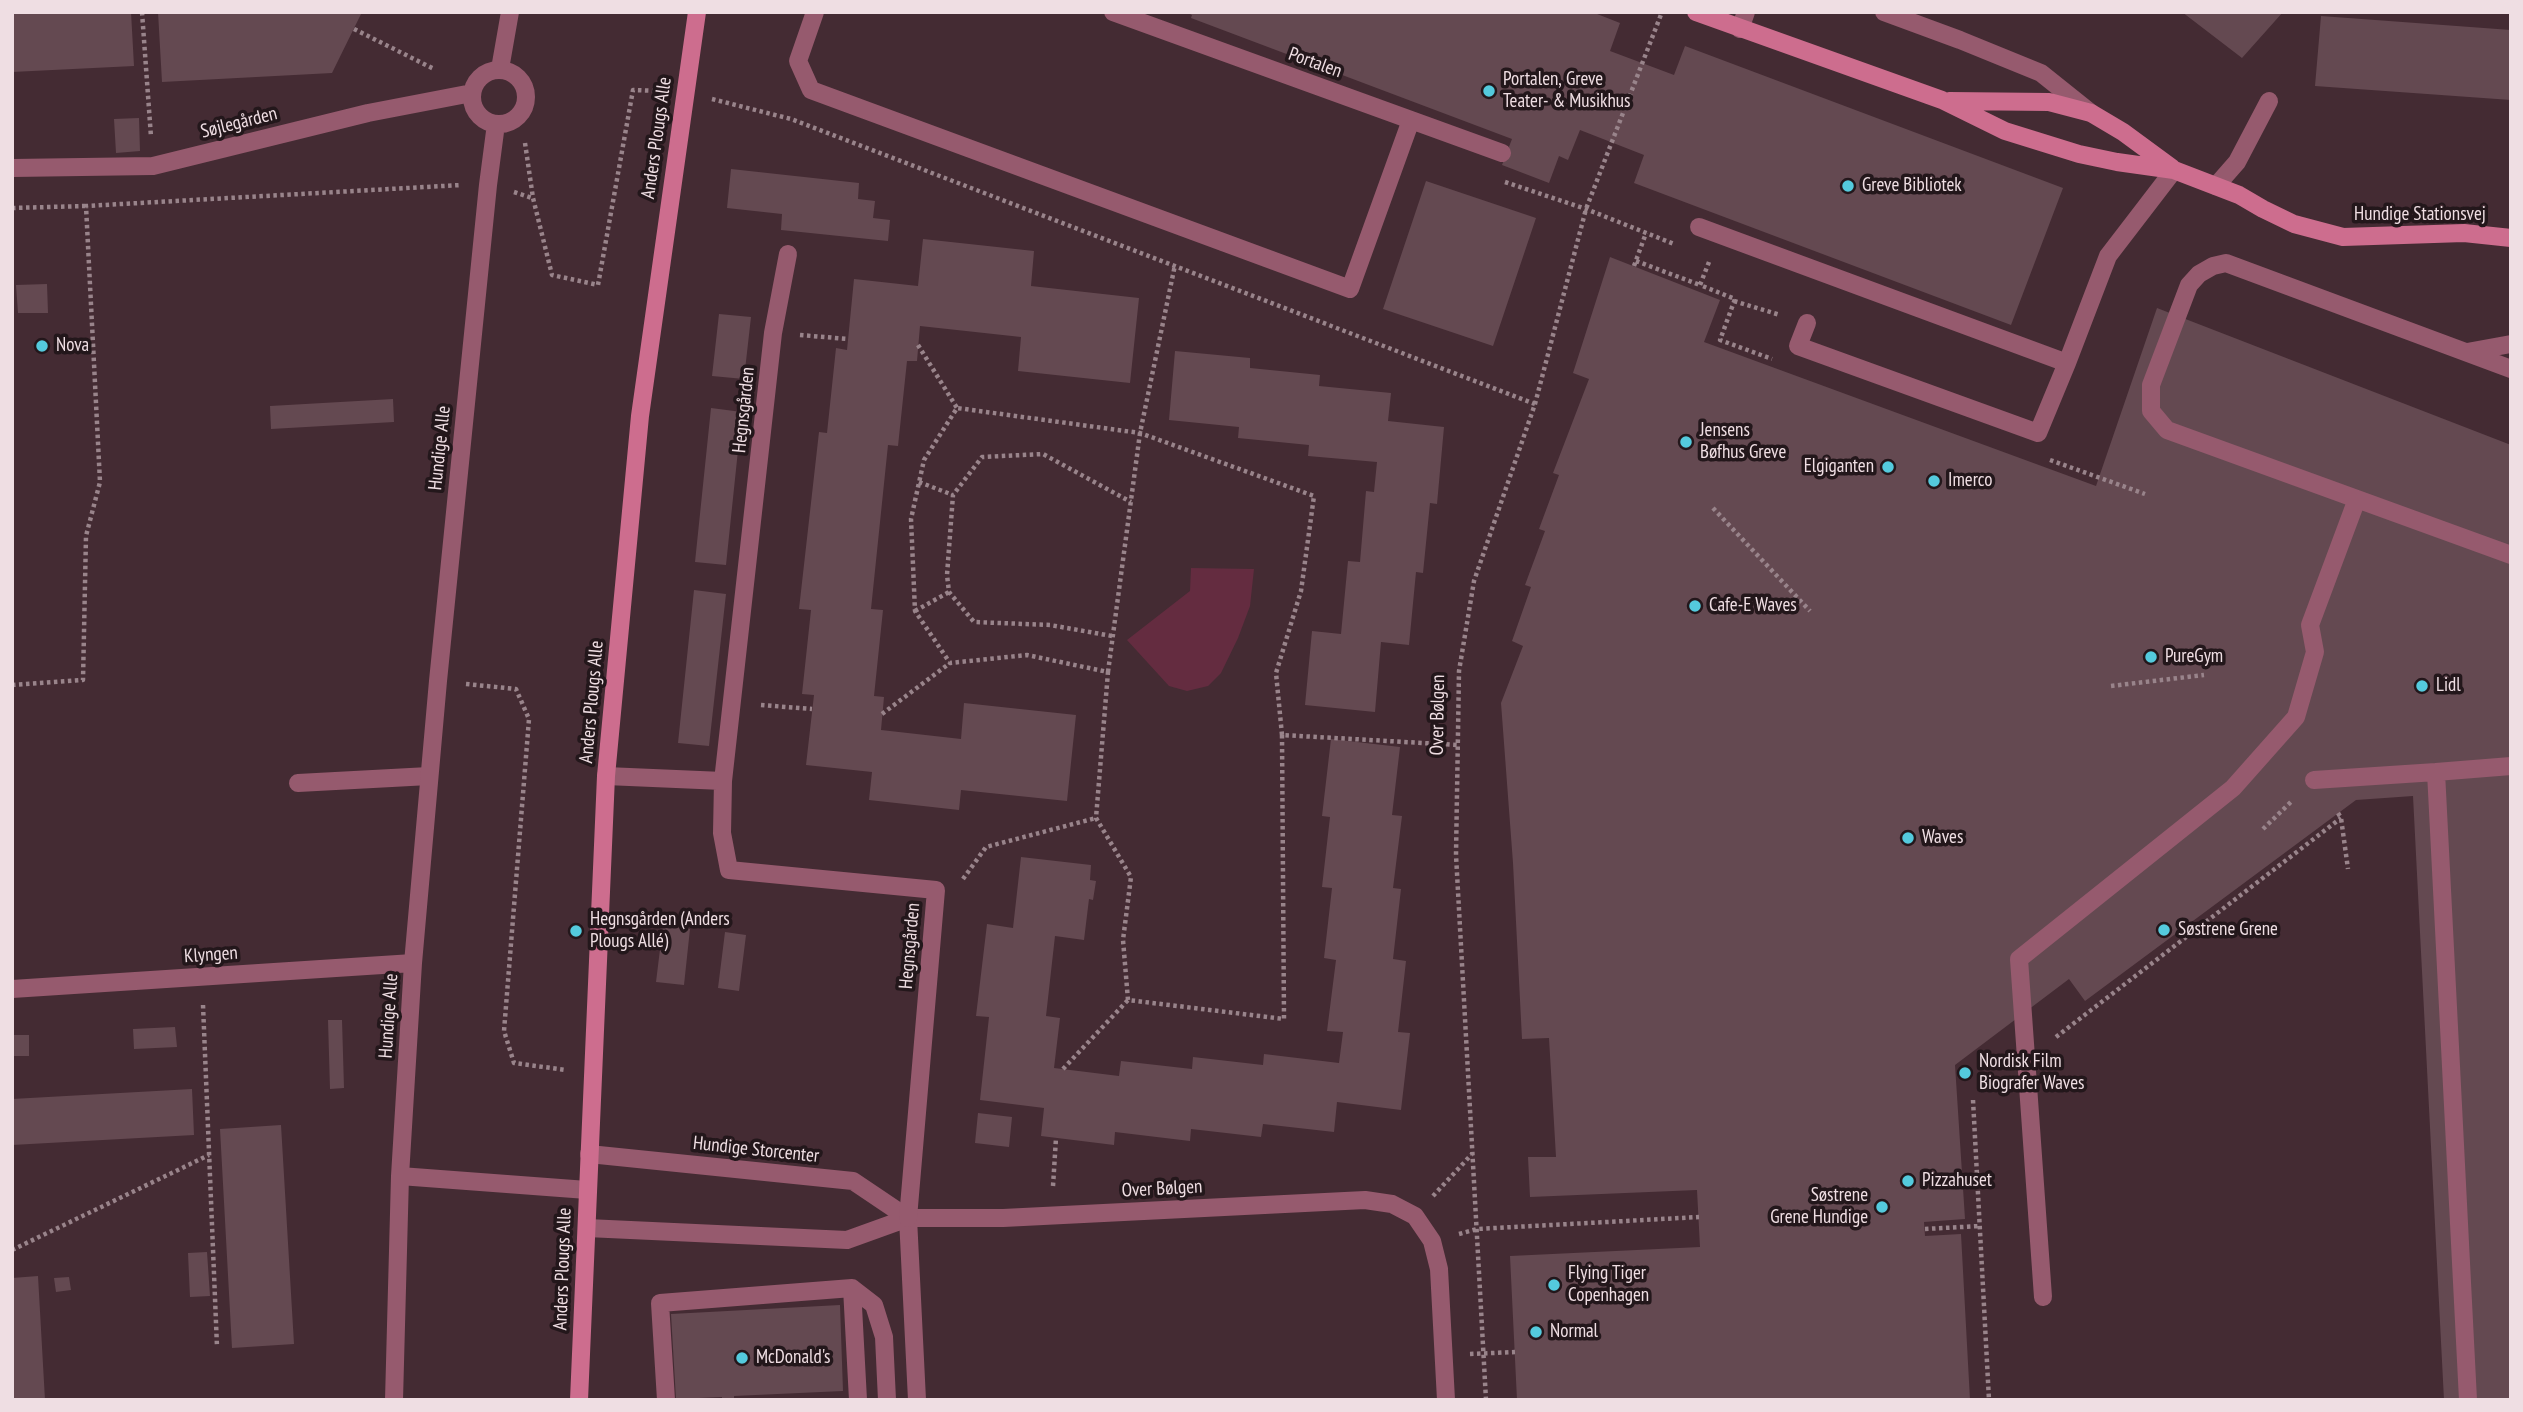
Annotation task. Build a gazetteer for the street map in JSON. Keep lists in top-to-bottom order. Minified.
{"streets":{"street":["Portalen","Søjlegården","Anders Plougs Alle","Hundige Stationsvej","Hegnsgården","Hundige Alle","Over Bølgen","Klyngen","Hundige Storcenter"]},"crossings":[["Søjlegården","Hundige Alle"],["Anders Plougs Alle","Over Bølgen"],["Anders Plougs Alle","Hundige Storcenter"],["Hegnsgården","Over Bølgen"],["Hegnsgården","Hundige Storcenter"],["Hundige Alle","Klyngen"],["Over Bølgen","Hundige Storcenter"]],"places":["Portalen, Greve Teater- & Musikhus","Greve Bibliotek","Nova","Jensens Bøfhus Greve","Elgiganten","Imerco","Cafe-E Waves","PureGym","Lidl","Waves","Søstrene Grene","Hegnsgården (Anders Plougs Allé)","Nordisk Film Biografer Waves","Pizzahuset","Søstrene Grene Hundige","Flying Tiger Copenhagen","Normal","McDonald's"]}
